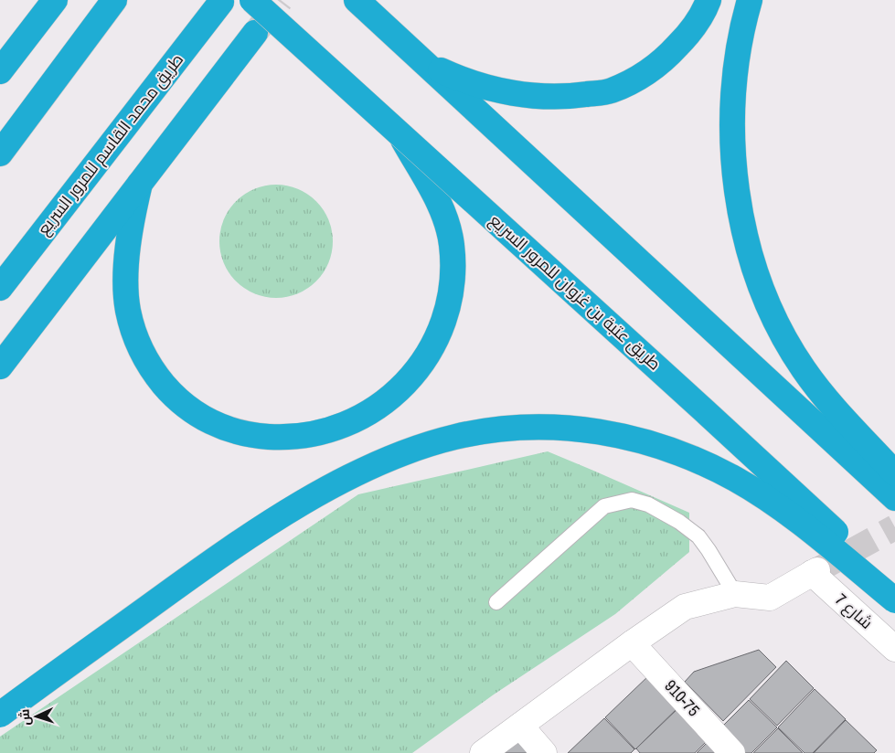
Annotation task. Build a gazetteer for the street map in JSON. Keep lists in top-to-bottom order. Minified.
{"streets":{"highway":["طريق محمد القاسم للمرور السريع","طريق عتبة بن غزوان للمرور السريع"],"street":["شارع 7","910-75"]},"north":"left"}
